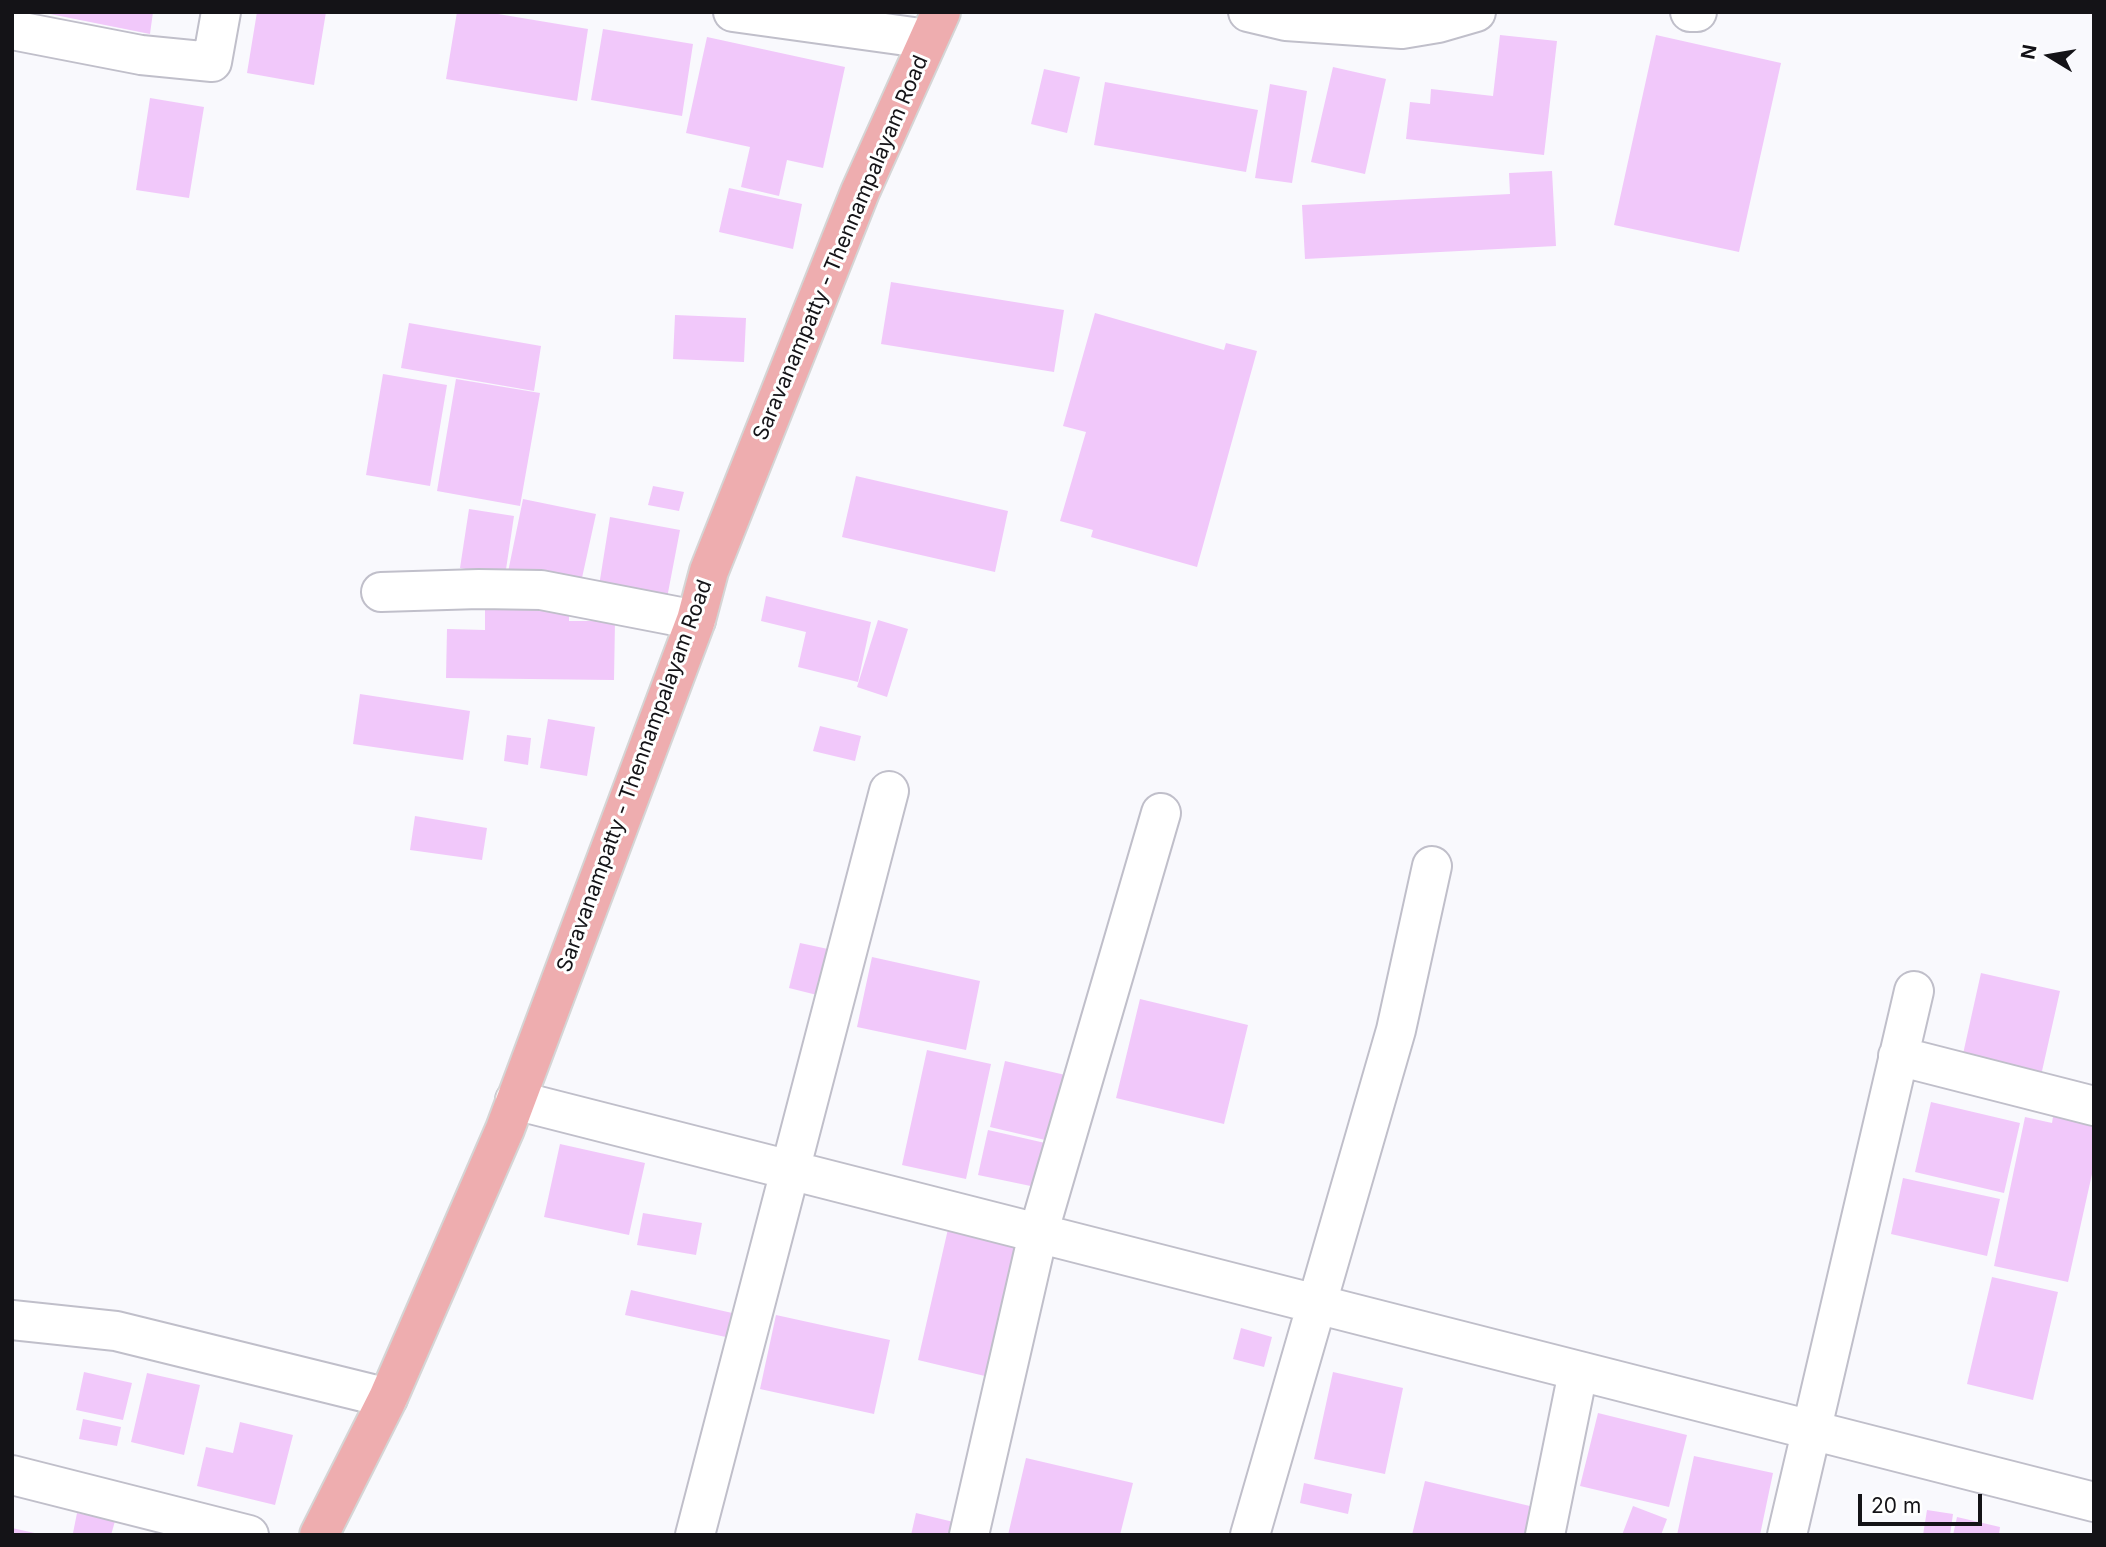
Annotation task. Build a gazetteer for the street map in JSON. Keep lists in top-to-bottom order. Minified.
{"streets":{"main road":["Saravanampatty - Thennampalayam Road"]},"scale_bar":"20 m","north":"left"}
